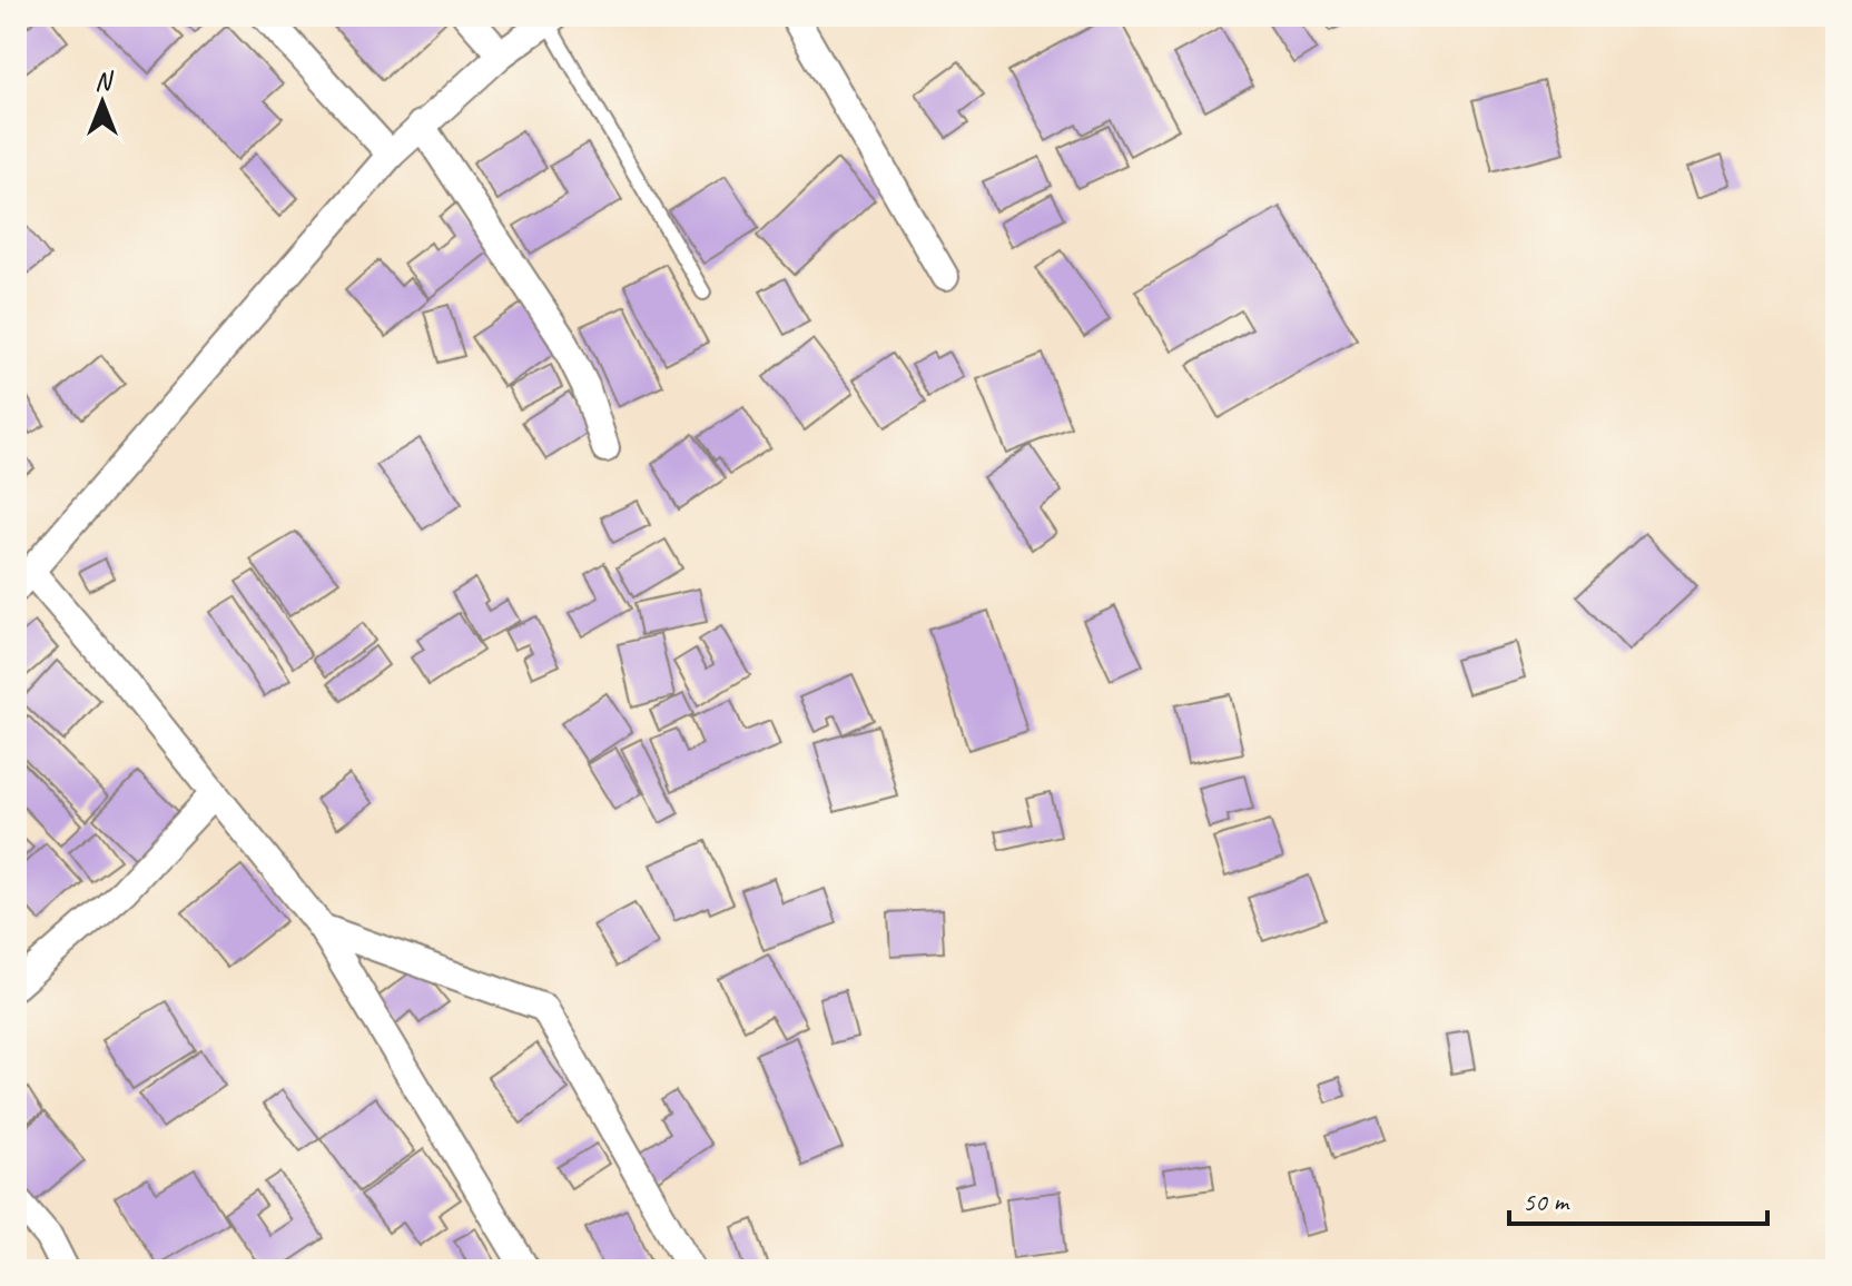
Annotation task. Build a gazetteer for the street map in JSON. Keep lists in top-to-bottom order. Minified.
{"scale_bar":"50 m","north":"top"}
